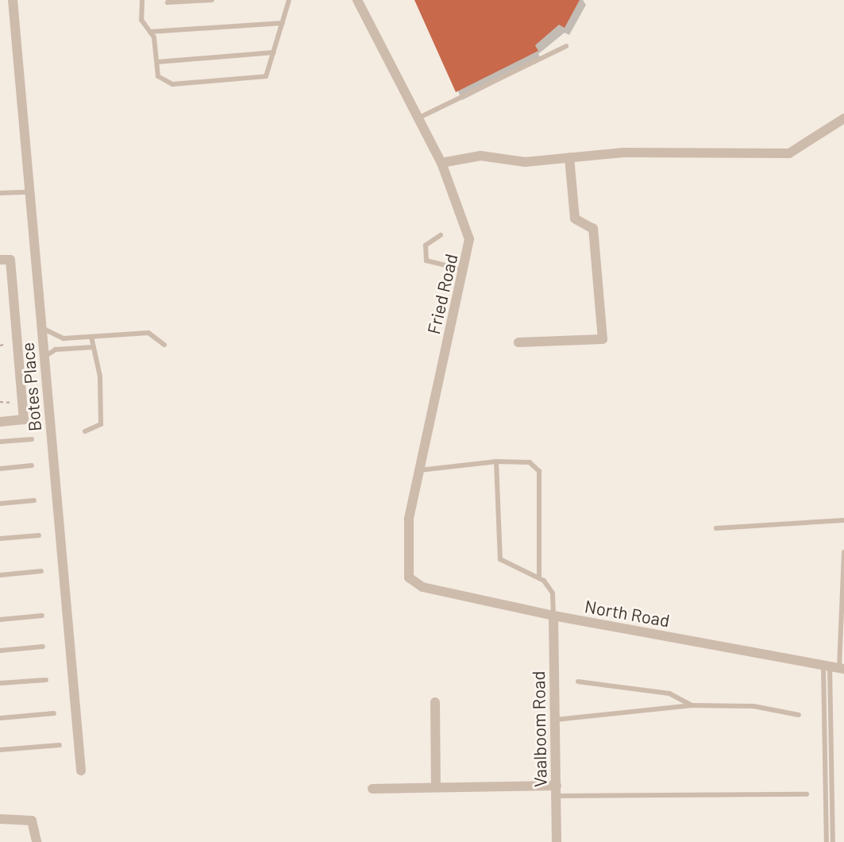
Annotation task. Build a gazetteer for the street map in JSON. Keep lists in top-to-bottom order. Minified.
{"streets":{"street":["Fried Road","Botes Place","North Road","Vaalboom Road"]},"crossings":[["Fried Road","North Road"],["North Road","Vaalboom Road"]]}
